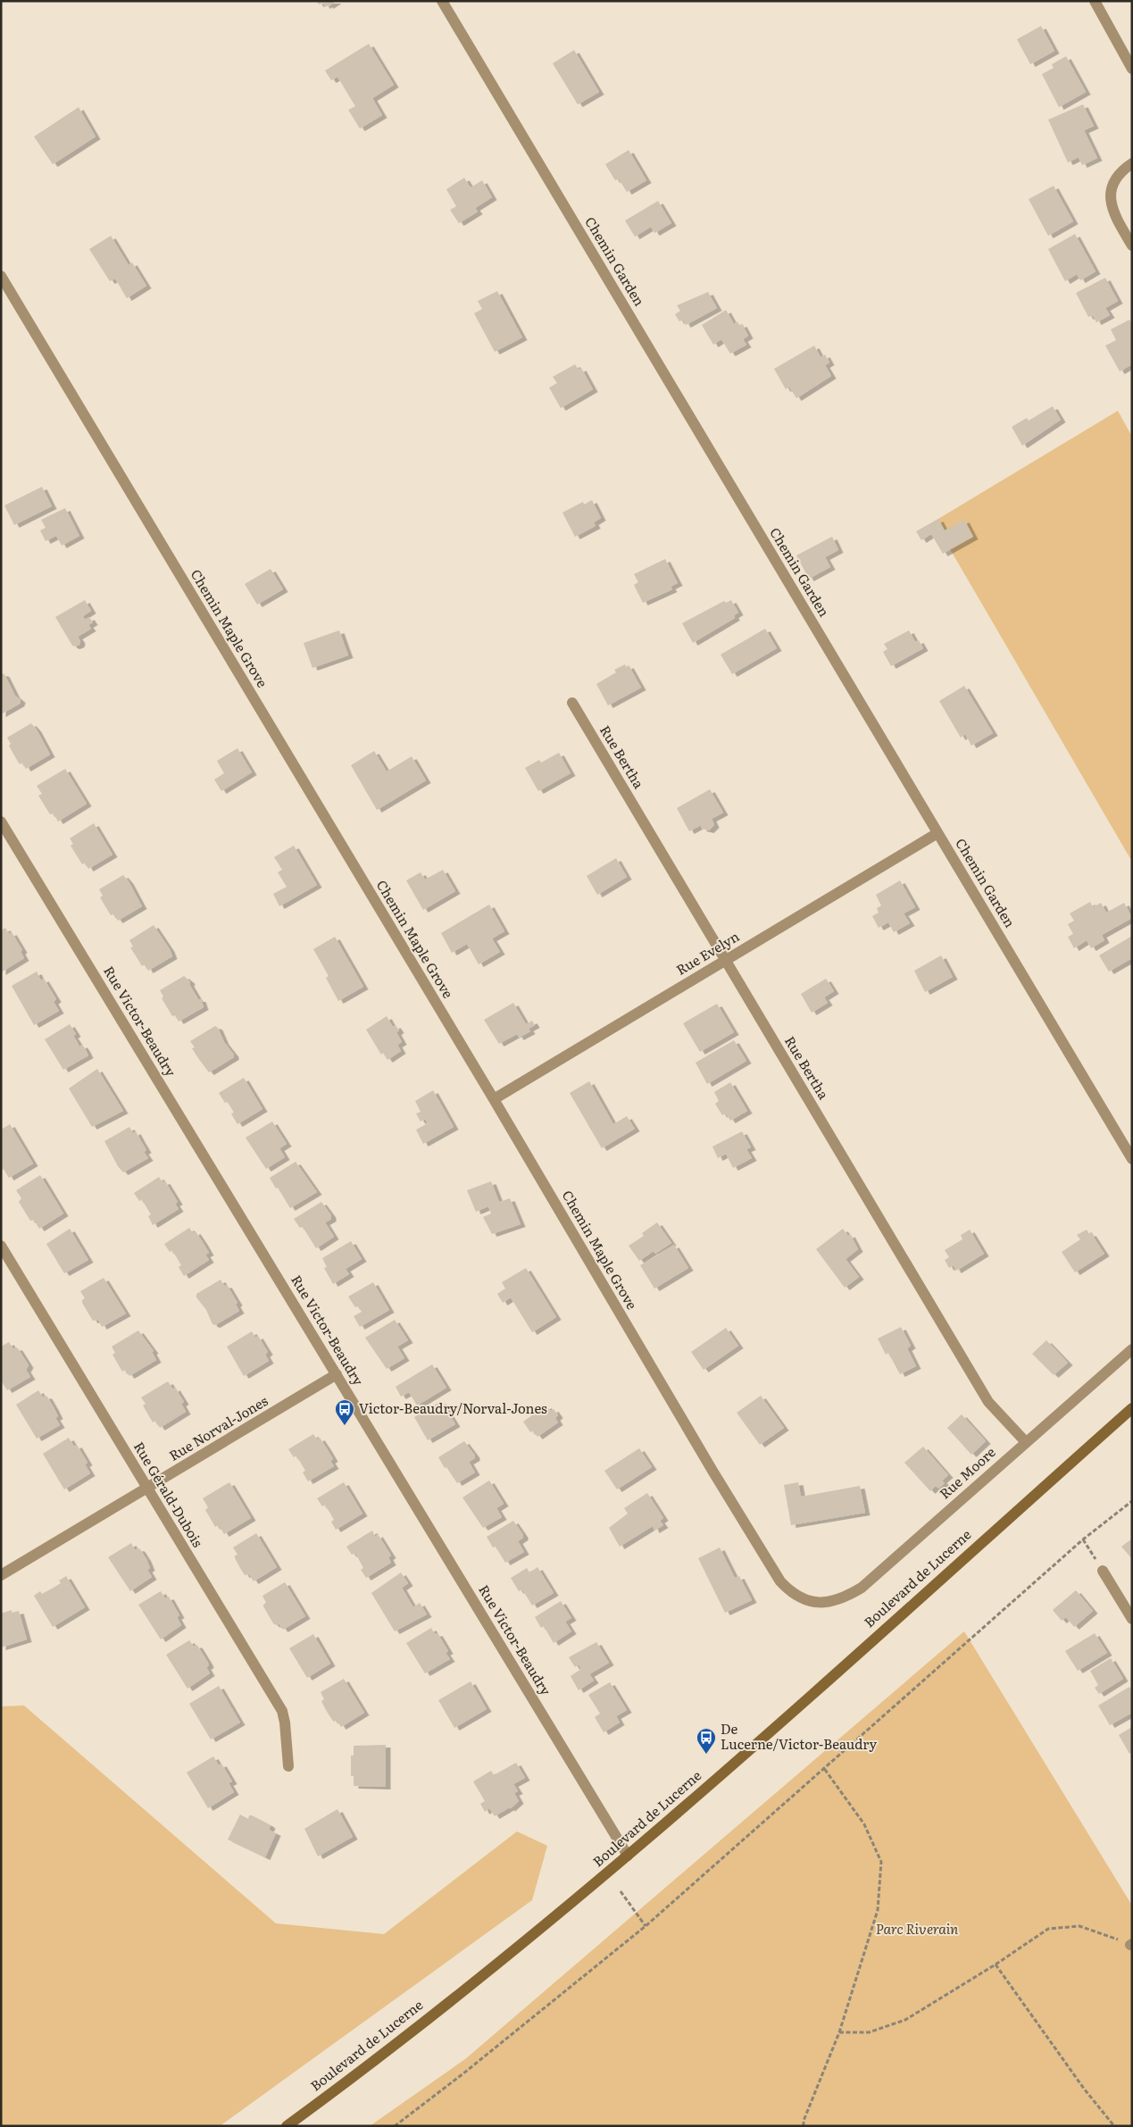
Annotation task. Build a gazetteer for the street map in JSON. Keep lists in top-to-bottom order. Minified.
{"streets":{"main road":["Boulevard de Lucerne"],"street":["Chemin Garden","Chemin Maple Grove","Rue Bertha","Rue Evelyn","Rue Victor-Beaudry","Rue Norval-Jones","Rue Moore","Rue Gérald-Dubois"]},"crossings":[["Chemin Garden","Rue Evelyn"],["Chemin Maple Grove","Rue Evelyn"],["Chemin Maple Grove","Rue Moore"],["Rue Bertha","Rue Evelyn"],["Rue Bertha","Rue Moore"],["Rue Victor-Beaudry","Rue Norval-Jones"],["Rue Victor-Beaudry","Boulevard de Lucerne"],["Rue Norval-Jones","Rue Gérald-Dubois"]],"parks":["Parc Riverain"],"places":{"bus stop":["Victor-Beaudry/Norval-Jones","De Lucerne/Victor-Beaudry"]}}
